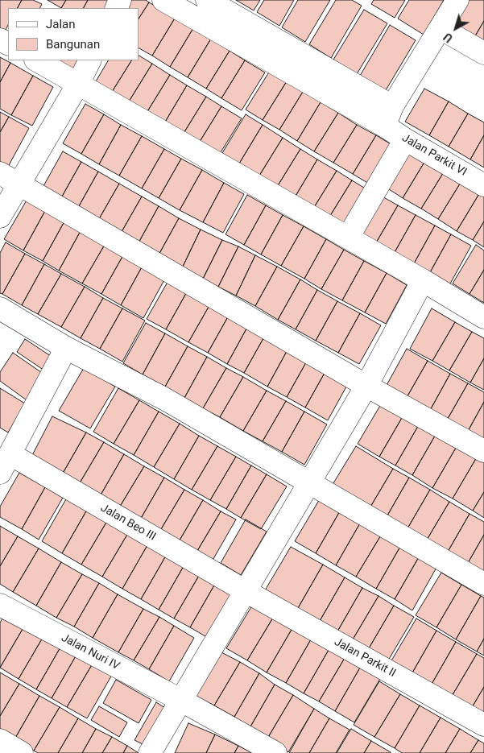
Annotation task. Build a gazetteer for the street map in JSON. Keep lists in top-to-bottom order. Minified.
{"streets":{"street":["Jalan Parkit VI","Jalan Beo III","Jalan Nuri IV","Jalan Parkit II"]},"crossings":[["Jalan Beo III","Jalan Parkit II"]],"legend":["Jalan","Bangunan"],"north":"bottom left"}
